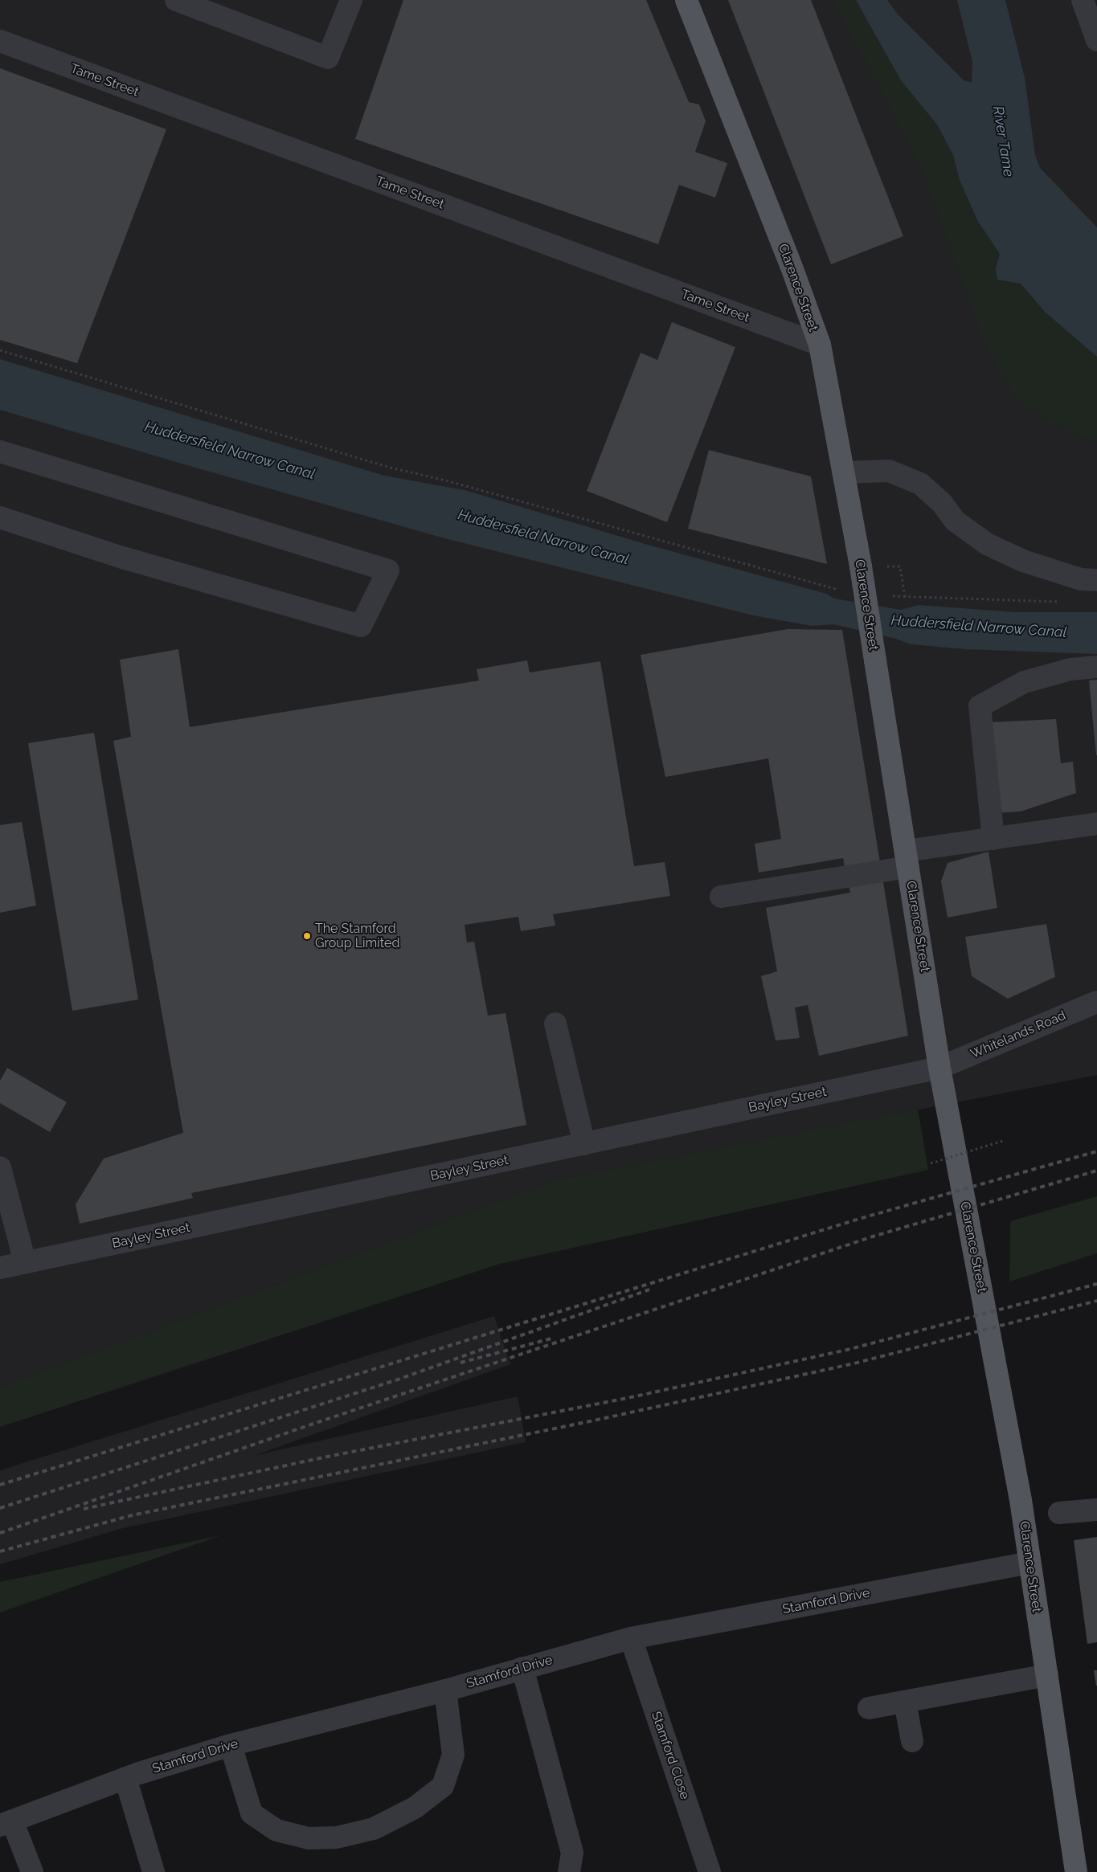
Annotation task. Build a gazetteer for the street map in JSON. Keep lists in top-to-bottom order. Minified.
{"streets":{"main road":["Clarence Street"],"street":["Tame Street","Whitelands Road","Bayley Street","Stamford Drive","Stamford Close"]},"crossings":[["Tame Street","Clarence Street"],["Clarence Street","Whitelands Road"],["Clarence Street","Bayley Street"],["Clarence Street","Stamford Drive"],["Whitelands Road","Bayley Street"],["Stamford Drive","Stamford Close"]],"water":["River Tame","Huddersfield Narrow Canal"],"places":["The Stamford Group Limited"]}
